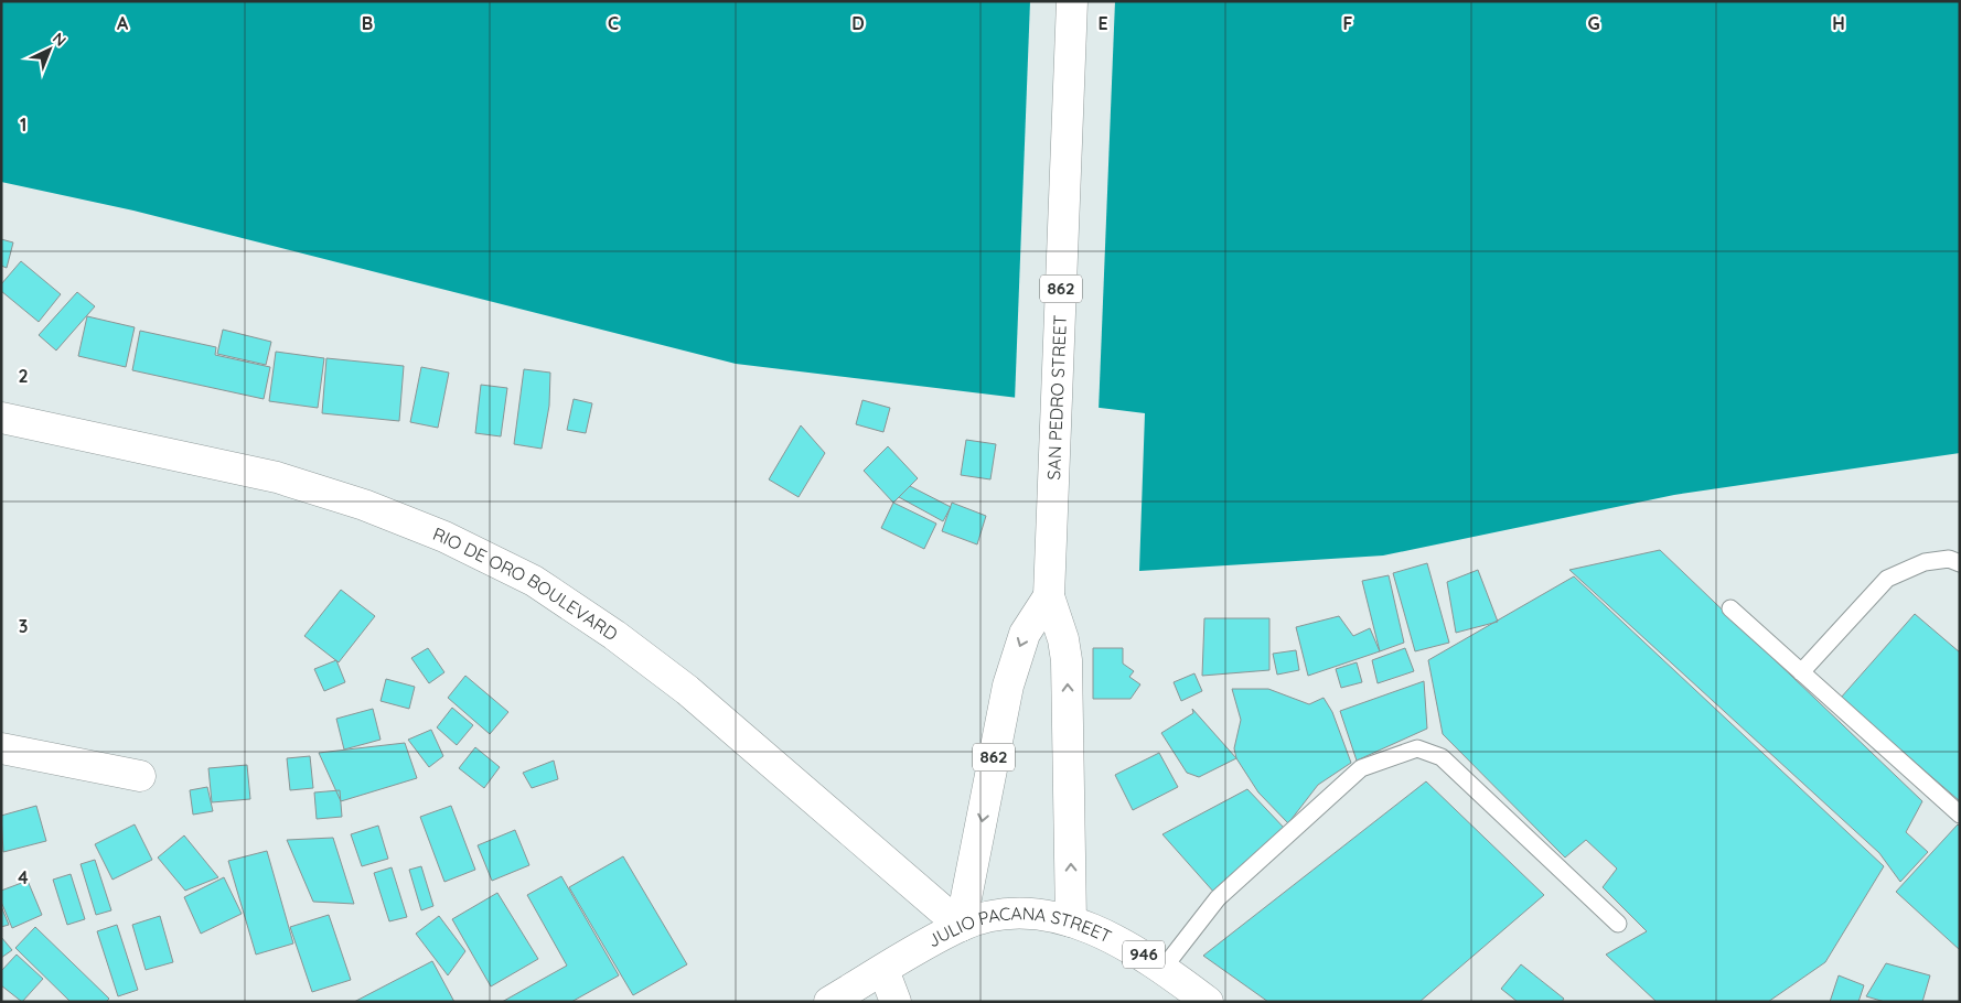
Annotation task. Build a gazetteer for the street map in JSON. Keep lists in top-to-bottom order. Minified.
{"streets":{"main road":["862","SAN PEDRO STREET","RIO DE ORO BOULEVARD","JULIO PACANA STREET","946"]},"crossings":[["862","SAN PEDRO STREET"],["862","RIO DE ORO BOULEVARD"],["862","JULIO PACANA STREET"],["SAN PEDRO STREET","JULIO PACANA STREET"],["RIO DE ORO BOULEVARD","JULIO PACANA STREET"]],"north":"top right","grid":{"columns":["A","B","C","D","E","F","G","H"],"rows":["1","2","3","4"]}}
